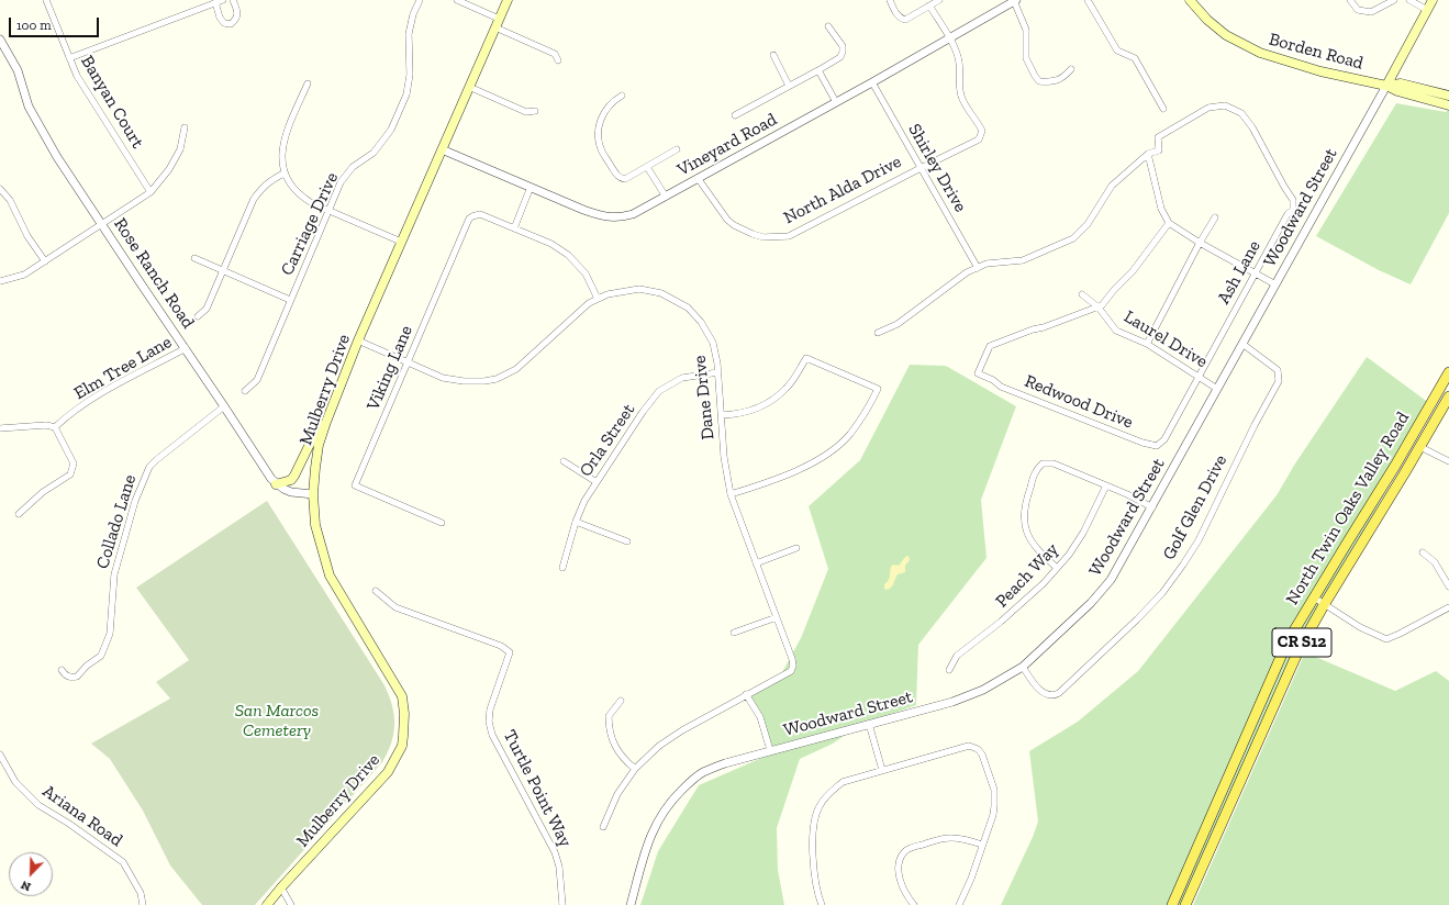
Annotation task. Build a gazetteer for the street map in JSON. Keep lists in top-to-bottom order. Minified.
{"streets":{"main road":["Borden Road","Woodward Street","Mulberry Drive","North Twin Oaks Valley Road","CR S12"],"street":["Banyan Court","Vineyard Road","Shirley Drive","North Alda Drive","Carriage Drive","Ash Lane","Rose Ranch Road","Laurel Drive","Elm Tree Lane","Viking Lane","Dane Drive","Redwood Drive","Orla Street","Golf Glen Drive","Collado Lane","Peach Way","Turtle Point Way","Ariana Road"]},"crossings":[["Borden Road","Woodward Street"],["Vineyard Road","Shirley Drive"],["Vineyard Road","North Alda Drive"],["Vineyard Road","Mulberry Drive"],["Shirley Drive","North Alda Drive"],["Woodward Street","Laurel Drive"],["Woodward Street","Golf Glen Drive"],["Ash Lane","Laurel Drive"],["Ash Lane","Redwood Drive"],["Rose Ranch Road","Elm Tree Lane"],["Rose Ranch Road","Collado Lane"],["Laurel Drive","Redwood Drive"],["Viking Lane","Dane Drive"],["Mulberry Drive","Dane Drive"],["Dane Drive","Orla Street"]],"parks":["San Marcos Cemetery"],"scale_bar":"100 m","north":"bottom left"}
